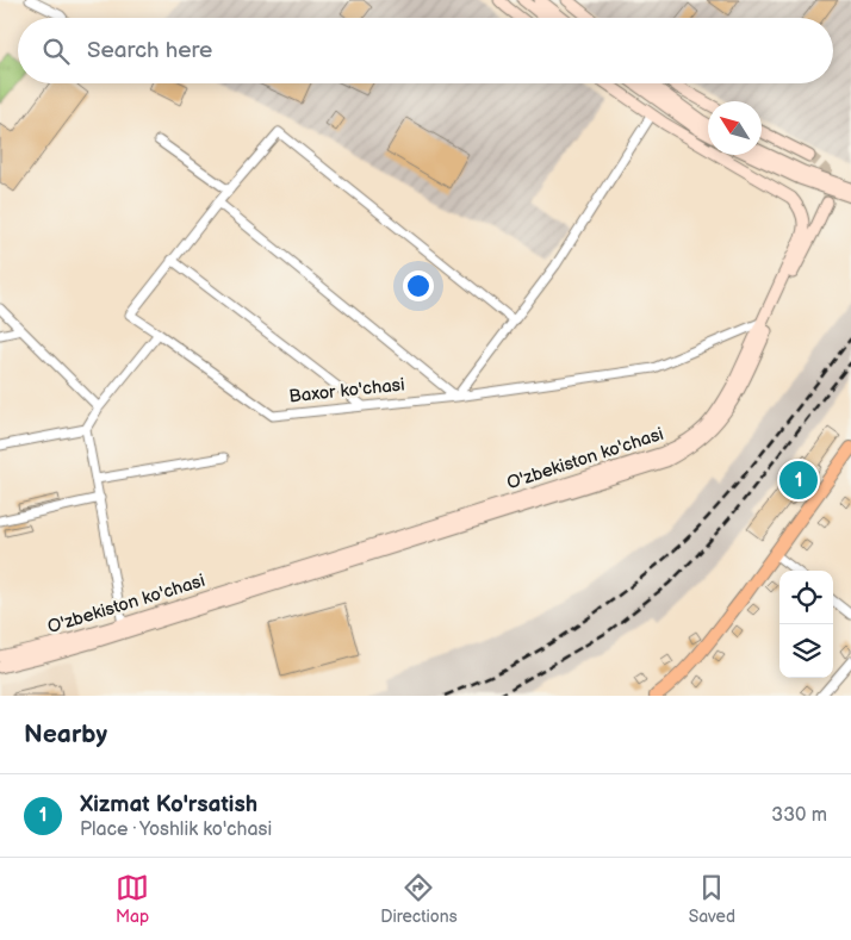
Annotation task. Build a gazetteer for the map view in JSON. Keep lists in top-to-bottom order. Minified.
{"streets":{"main road":["O'zbekiston ko'chasi"],"street":["Baxor ko'chasi"]},"crossings":[["Baxor ko'chasi","O'zbekiston ko'chasi"]],"north":"top left","page":{"search":"Search here","pins":"1","heading":"Nearby","list":[{"mark":"1","name":"Xizmat Ko'rsatish","note":"Place · Yoshlik ko'chasi","value":"330 m"}],"nav":["Map","Directions","Saved"]}}
